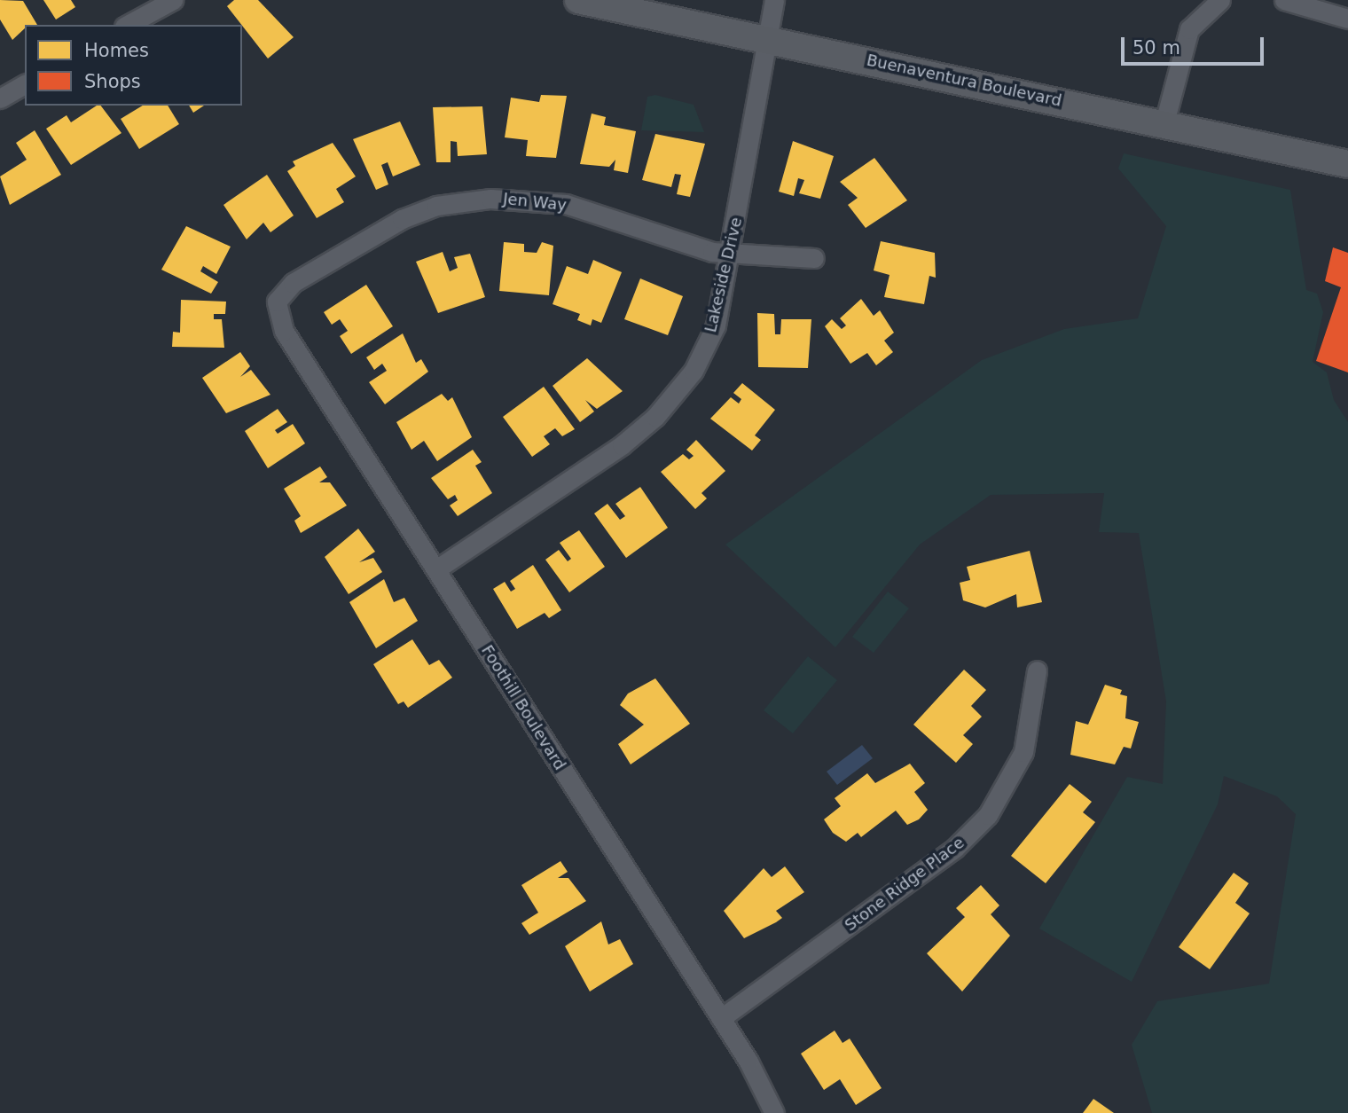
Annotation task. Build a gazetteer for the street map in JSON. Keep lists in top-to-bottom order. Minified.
{"streets":{"main road":["Buenaventura Boulevard"],"street":["Jen Way","Lakeside Drive","Foothill Boulevard","Stone Ridge Place"]},"crossings":[["Buenaventura Boulevard","Lakeside Drive"],["Jen Way","Lakeside Drive"],["Jen Way","Foothill Boulevard"],["Lakeside Drive","Foothill Boulevard"],["Foothill Boulevard","Stone Ridge Place"]],"legend":["Homes","Shops"],"scale_bar":"50 m"}
